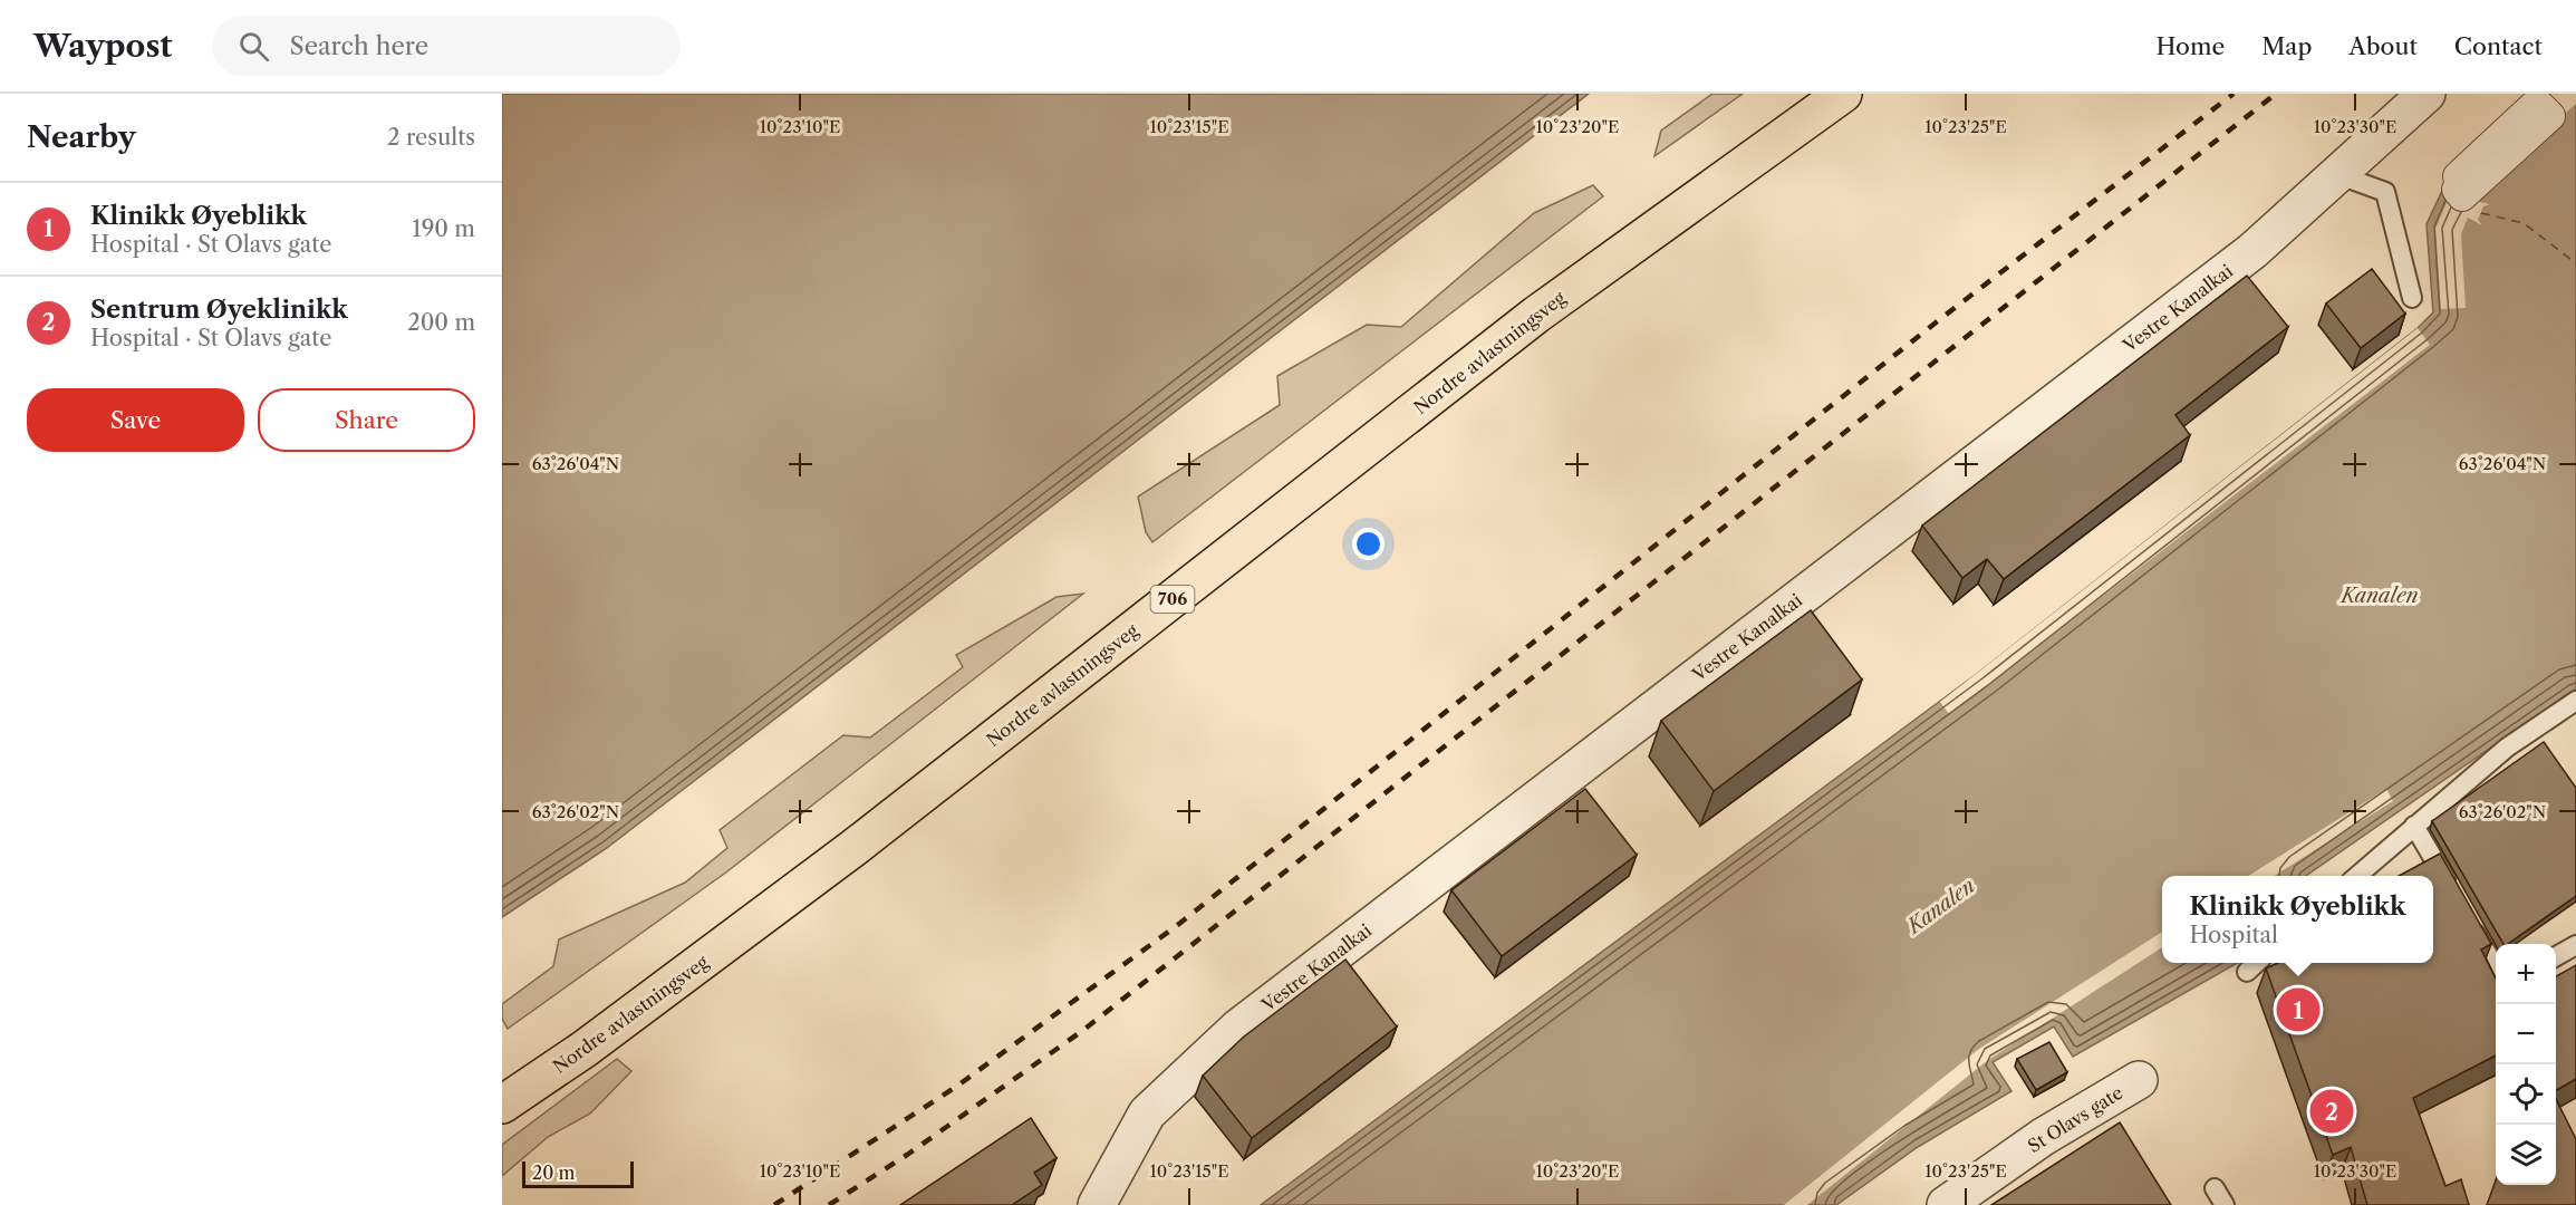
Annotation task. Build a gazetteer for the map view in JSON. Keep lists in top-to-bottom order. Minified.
{"streets":{"highway":["Nordre avlastningsveg","706"],"street":["Vestre Kanalkai","St Olavs gate"]},"water":["Kanalen"],"scale_bar":"20 m","page":{"header":"Waypost","search":"Search here","nav":["Home","Map","About","Contact"],"heading":["Nearby","2 results"],"list":[{"mark":"1","name":"Klinikk Øyeblikk","note":"Hospital · St Olavs gate","value":"190 m"},{"mark":"2","name":"Sentrum Øyeklinikk","note":"Hospital · St Olavs gate","value":"200 m"}],"buttons":["Save","Share"],"popup":["Klinikk Øyeblikk","Hospital"],"map_buttons":["+","−"],"pins":["1","2"],"scale":"20 m"},"coordinates":["10°23'10\"E","10°23'15\"E","10°23'20\"E","10°23'25\"E","10°23'30\"E","63°26'04\"N","63°26'02\"N"]}
